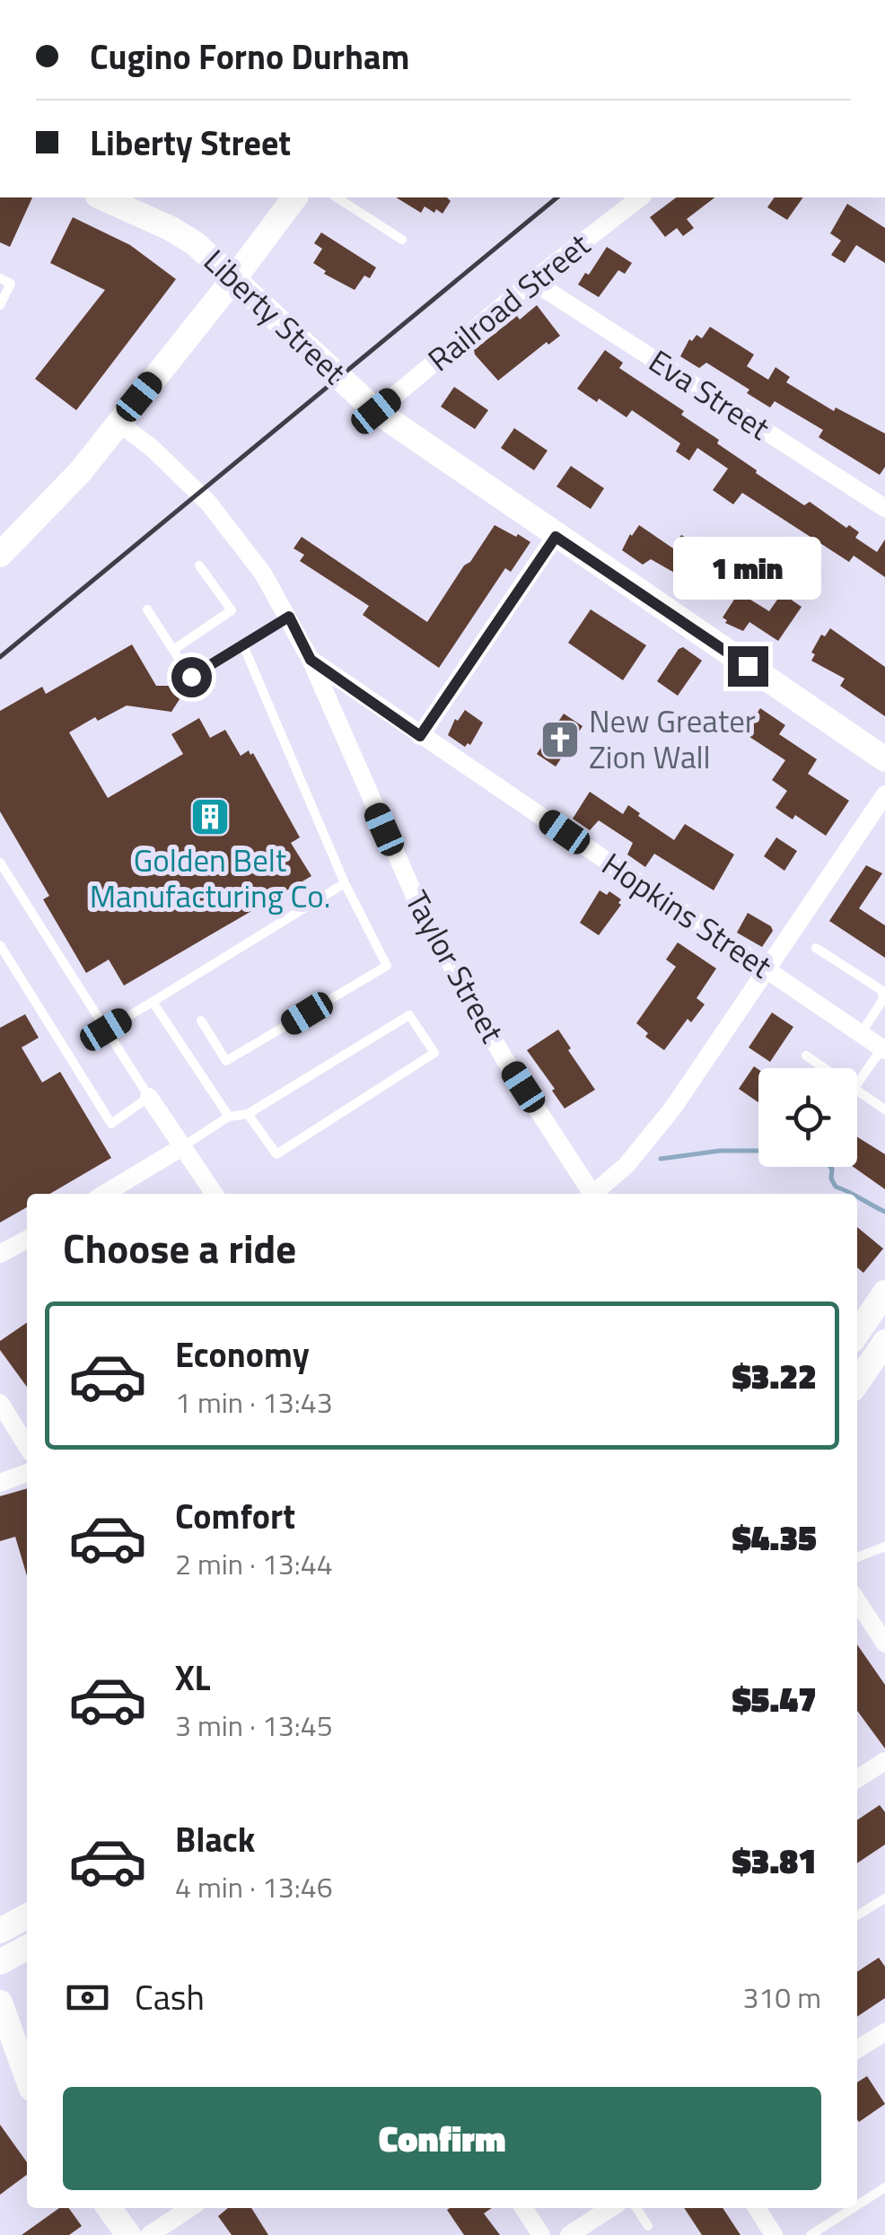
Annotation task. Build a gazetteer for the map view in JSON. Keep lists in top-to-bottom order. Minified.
{"streets":{"street":["Railroad Street","Liberty Street","Eva Street","Hopkins Street","Taylor Street"]},"crossings":[["Railroad Street","Liberty Street"],["Railroad Street","Eva Street"],["Hopkins Street","Taylor Street"]],"places":{"church":["New Greater Zion Wall"],"building":["Golden Belt Manufacturing Co."]},"page":{"banner":["Cugino Forno Durham","Liberty Street"],"bubble":"1 min","heading":"Choose a ride","list":[{"name":"Economy","note":"1 min · 13:43","value":"$3.22"},{"name":"Comfort","note":"2 min · 13:44","value":"$4.35"},{"name":"XL","note":"3 min · 13:45","value":"$5.47"},{"name":"Black","note":"4 min · 13:46","value":"$3.81"}],"pay":["Cash","310 m"],"buttons":"Confirm"}}
